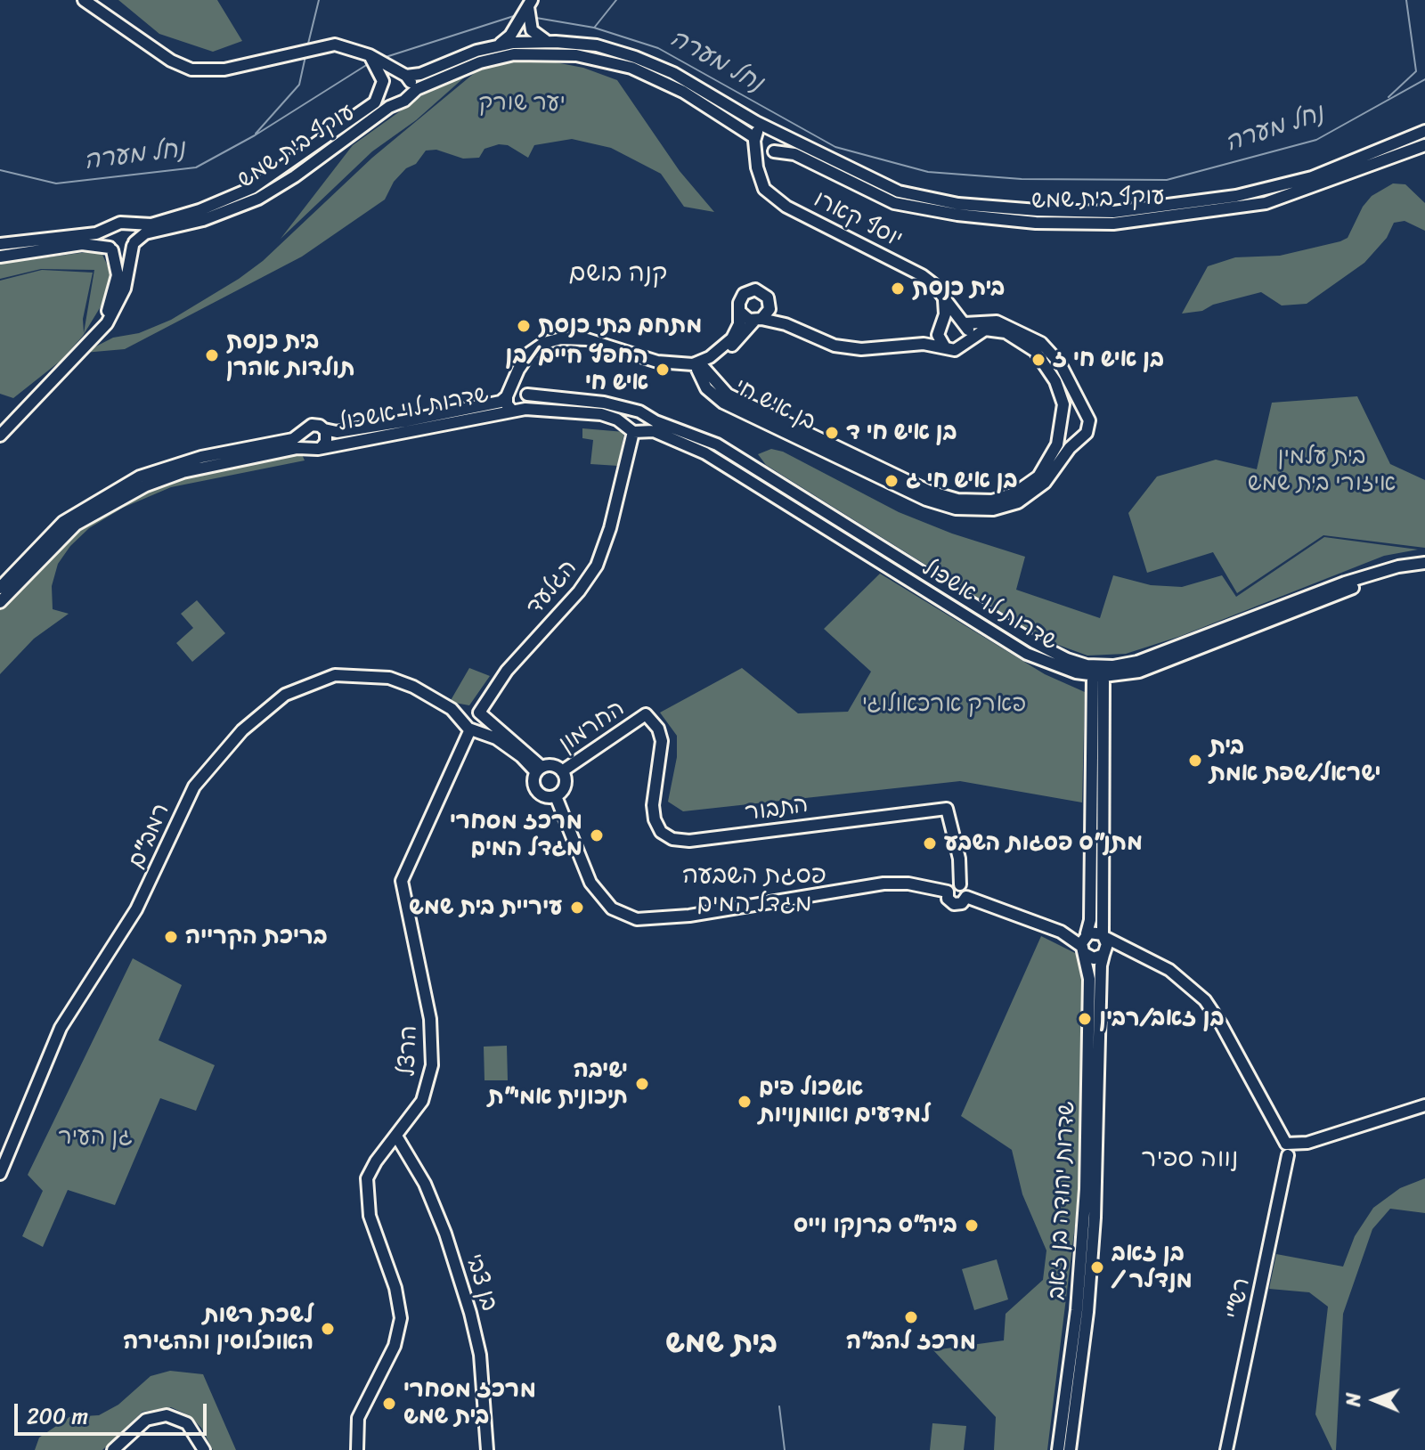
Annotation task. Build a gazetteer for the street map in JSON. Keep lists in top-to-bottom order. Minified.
{"streets":{"main road":["עוקף בית שמש","יוסף קארו","בן איש חי","שדרות לוי אשכול","הגלעד","החרמון","התבור","רמב\"ם","הרצל","שדרות יהודה בן זאב","בן צבי","רש\"י"]},"crossings":[["שדרות לוי אשכול","הגלעד"],["שדרות לוי אשכול","שדרות יהודה בן זאב"],["הגלעד","רמב\"ם"],["הגלעד","הרצל"],["החרמון","התבור"],["החרמון","רמב\"ם"],["רמב\"ם","הרצל"],["הרצל","בן צבי"]],"districts":["קנה בושם","פסגת השבעה מגדל המים","נווה ספיר","בית שמש"],"water":["נחל מערה"],"parks":["יער שורק","בית עלמין איזורי בית שמש","פארק ארכאולוגי","גן העיר"],"places":["בית כנסת","מתחם בתי כנסת","בית כנסת תולדות אהרן","בן איש חי ז","החפץ חיים/בן איש חי","בן איש חי ד","בן איש חי ג","בית ישראל/שפת אמת","מרכז מסחרי מגדל המים","מתנ\"ס פסגות השבע","עיריית בית שמש","בריכת הקרייה","בן זאב/רבין","ישיבה תיכונית אמי\"ת","אשכול פים למדעים ואומנויות","ביה\"ס ברנקו וייס","בן זאב / מנדלר","מרכז להב\"ה","לשכת רשות האוכלוסין וההגירה","מרכז מסחרי בית שמש"],"scale_bar":"200 m","north":"left"}
